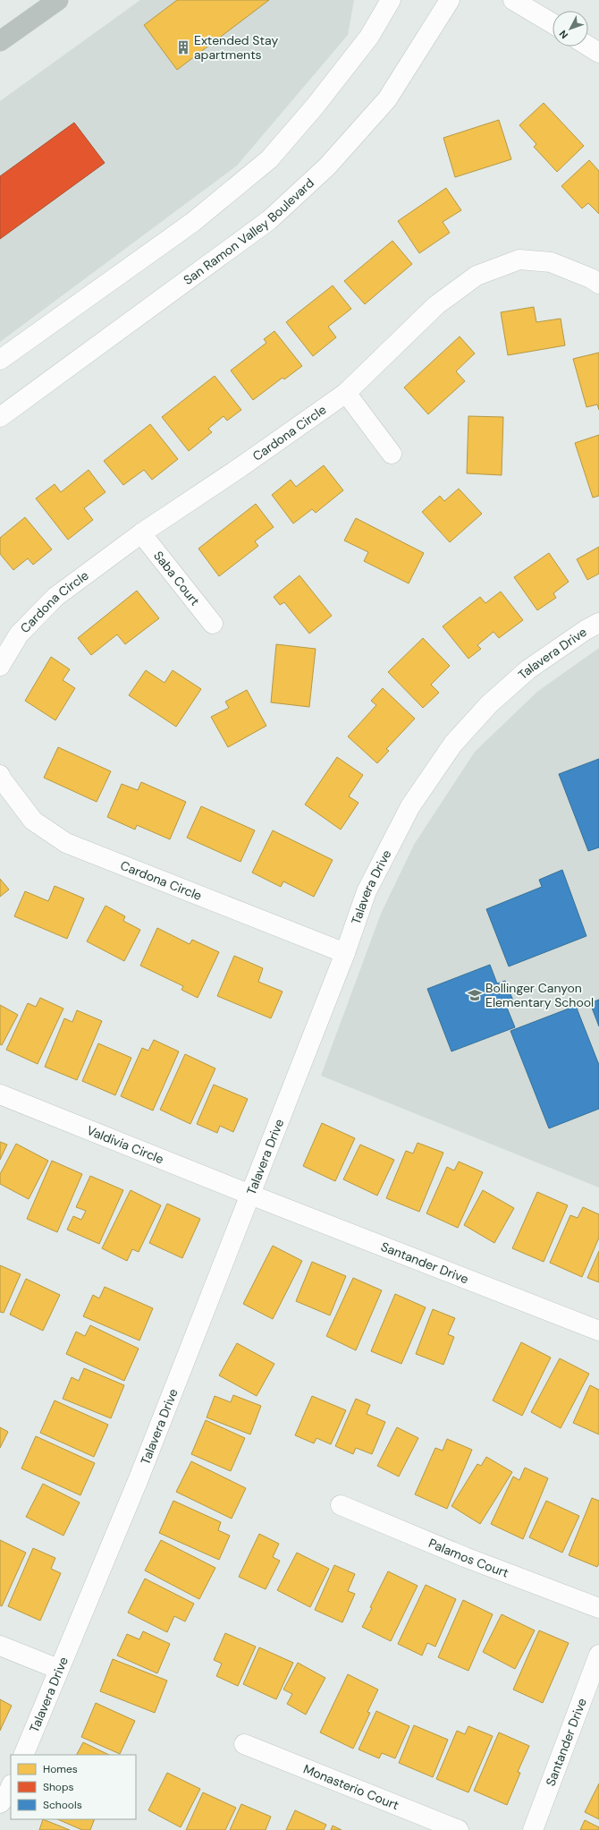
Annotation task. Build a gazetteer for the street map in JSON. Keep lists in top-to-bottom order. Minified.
{"streets":{"street":["San Ramon Valley Boulevard","Cardona Circle","Saba Court","Talavera Drive","Valdivia Circle","Santander Drive","Palamos Court","Monasterio Court"]},"crossings":[["Cardona Circle","Saba Court"],["Cardona Circle","Talavera Drive"],["Talavera Drive","Valdivia Circle"],["Talavera Drive","Santander Drive"],["Valdivia Circle","Santander Drive"]],"places":{"building":["Extended Stay apartments"],"school or university":["Bollinger Canyon Elementary School"]},"legend":["Homes","Shops","Schools"],"north":"bottom left"}
